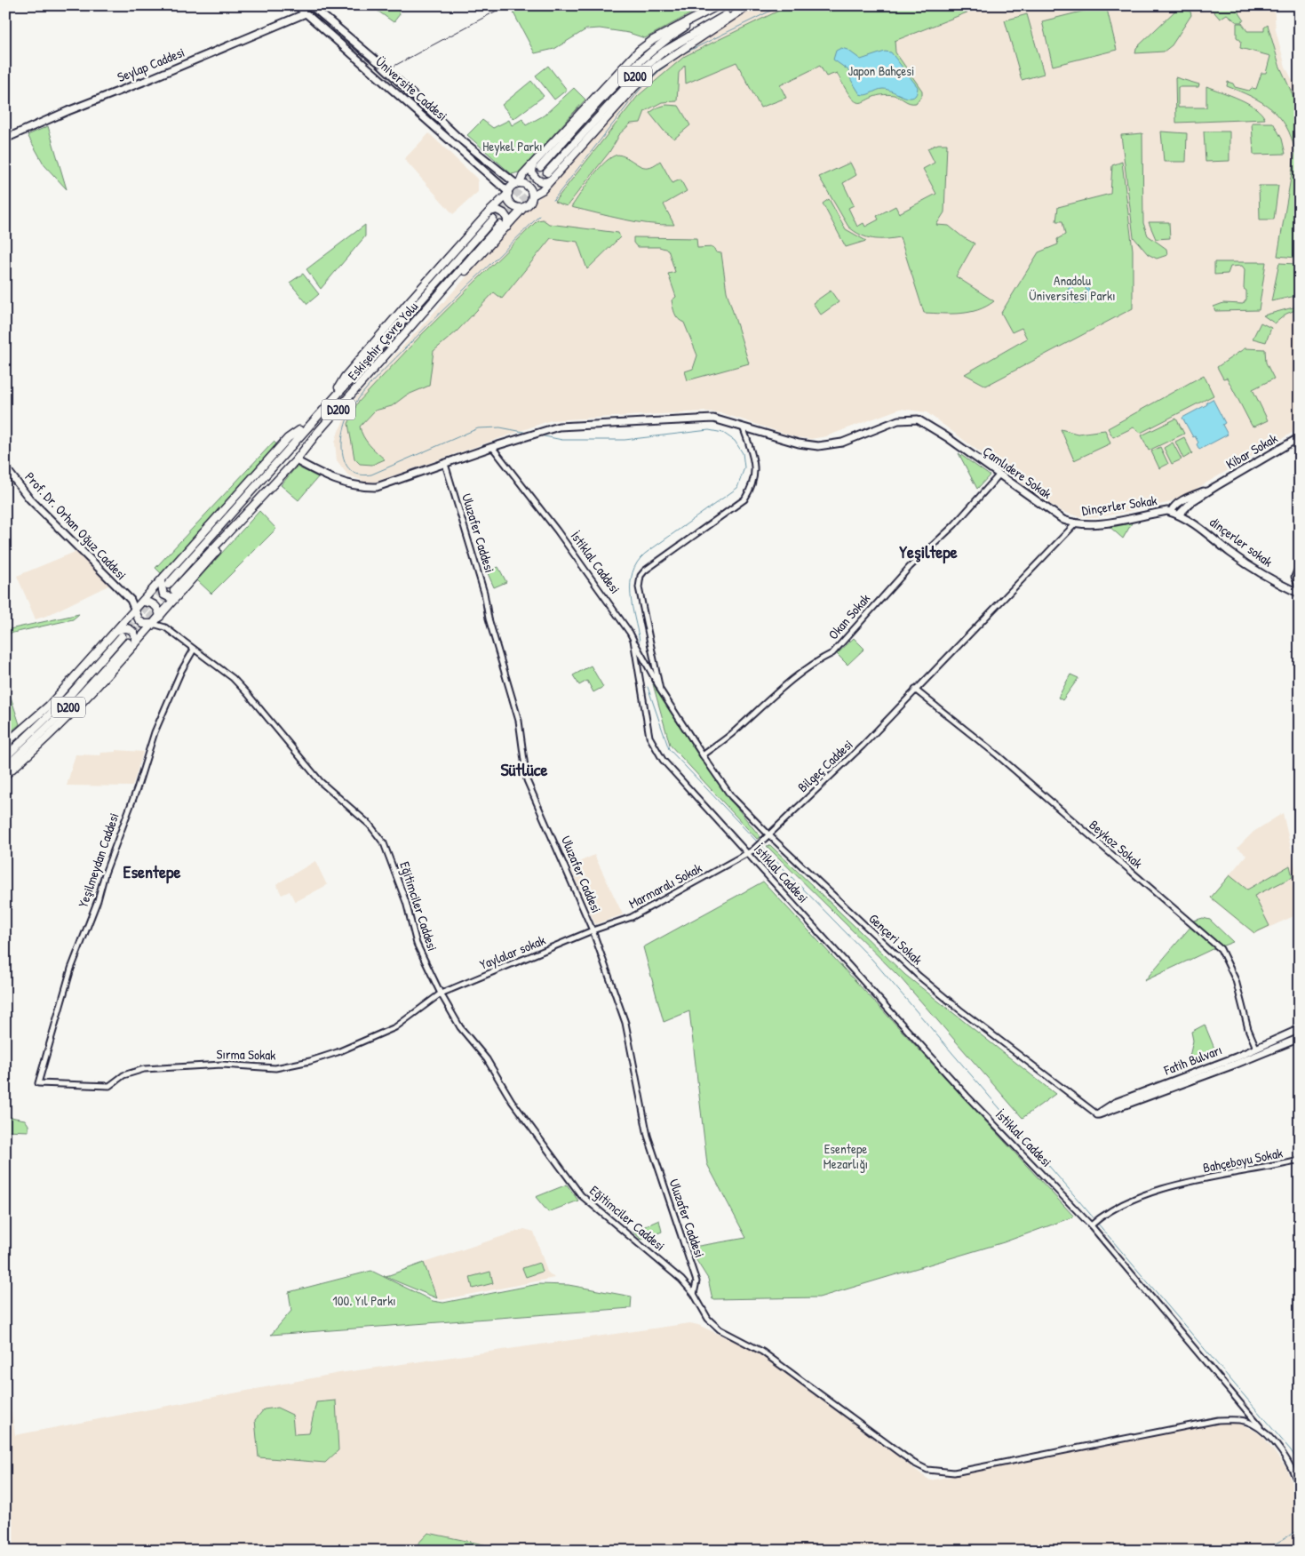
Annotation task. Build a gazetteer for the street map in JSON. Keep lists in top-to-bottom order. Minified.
{"streets":{"highway":["D200","Eskişehir Çevre Yolu"],"main road":["Seylap Caddesi","Üniversite Caddesi","Kibar Sokak","Çamlıdere Sokak","Dinçerler Sokak","Prof. Dr. Orhan Oğuz Caddesi","dinçerler sokak","Fatih Bulvarı"],"street":["Uluzafer Caddesi","İstiklal Caddesi","Okan Sokak","Bilgeç Caddesi","Beykoz Sokak","Yeşilmeydan Caddesi","Marmaralı Sokak","Eğitimciler Caddesi","Gençeri Sokak","Yaylalar sokak","Sırma Sokak","Bahçeboyu Sokak"]},"crossings":[["Seylap Caddesi","Üniversite Caddesi"],["Üniversite Caddesi","Eskişehir Çevre Yolu"],["Eskişehir Çevre Yolu","Eğitimciler Caddesi"],["Çamlıdere Sokak","Dinçerler Sokak"],["Çamlıdere Sokak","İstiklal Caddesi"],["Çamlıdere Sokak","Okan Sokak"],["Çamlıdere Sokak","Bilgeç Caddesi"],["Dinçerler Sokak","dinçerler sokak"],["Dinçerler Sokak","Bilgeç Caddesi"],["Uluzafer Caddesi","Marmaralı Sokak"],["Uluzafer Caddesi","Eğitimciler Caddesi"],["Uluzafer Caddesi","Yaylalar sokak"],["İstiklal Caddesi","Bilgeç Caddesi"],["İstiklal Caddesi","Marmaralı Sokak"],["İstiklal Caddesi","Gençeri Sokak"],["İstiklal Caddesi","Bahçeboyu Sokak"],["Okan Sokak","Gençeri Sokak"],["Bilgeç Caddesi","Beykoz Sokak"],["Bilgeç Caddesi","Marmaralı Sokak"],["Bilgeç Caddesi","Gençeri Sokak"],["Beykoz Sokak","Fatih Bulvarı"],["Yeşilmeydan Caddesi","Eğitimciler Caddesi"],["Yeşilmeydan Caddesi","Sırma Sokak"],["Marmaralı Sokak","Yaylalar sokak"],["Eğitimciler Caddesi","Yaylalar sokak"],["Eğitimciler Caddesi","Sırma Sokak"],["Gençeri Sokak","Fatih Bulvarı"],["Yaylalar sokak","Sırma Sokak"]],"districts":["Yeşiltepe","Sütlüce","Esentepe"],"parks":["Japon Bahçesi","Heykel Parkı","Anadolu Üniversitesi Parkı","Esentepe Mezarlığı","100. Yıl Parkı"]}
